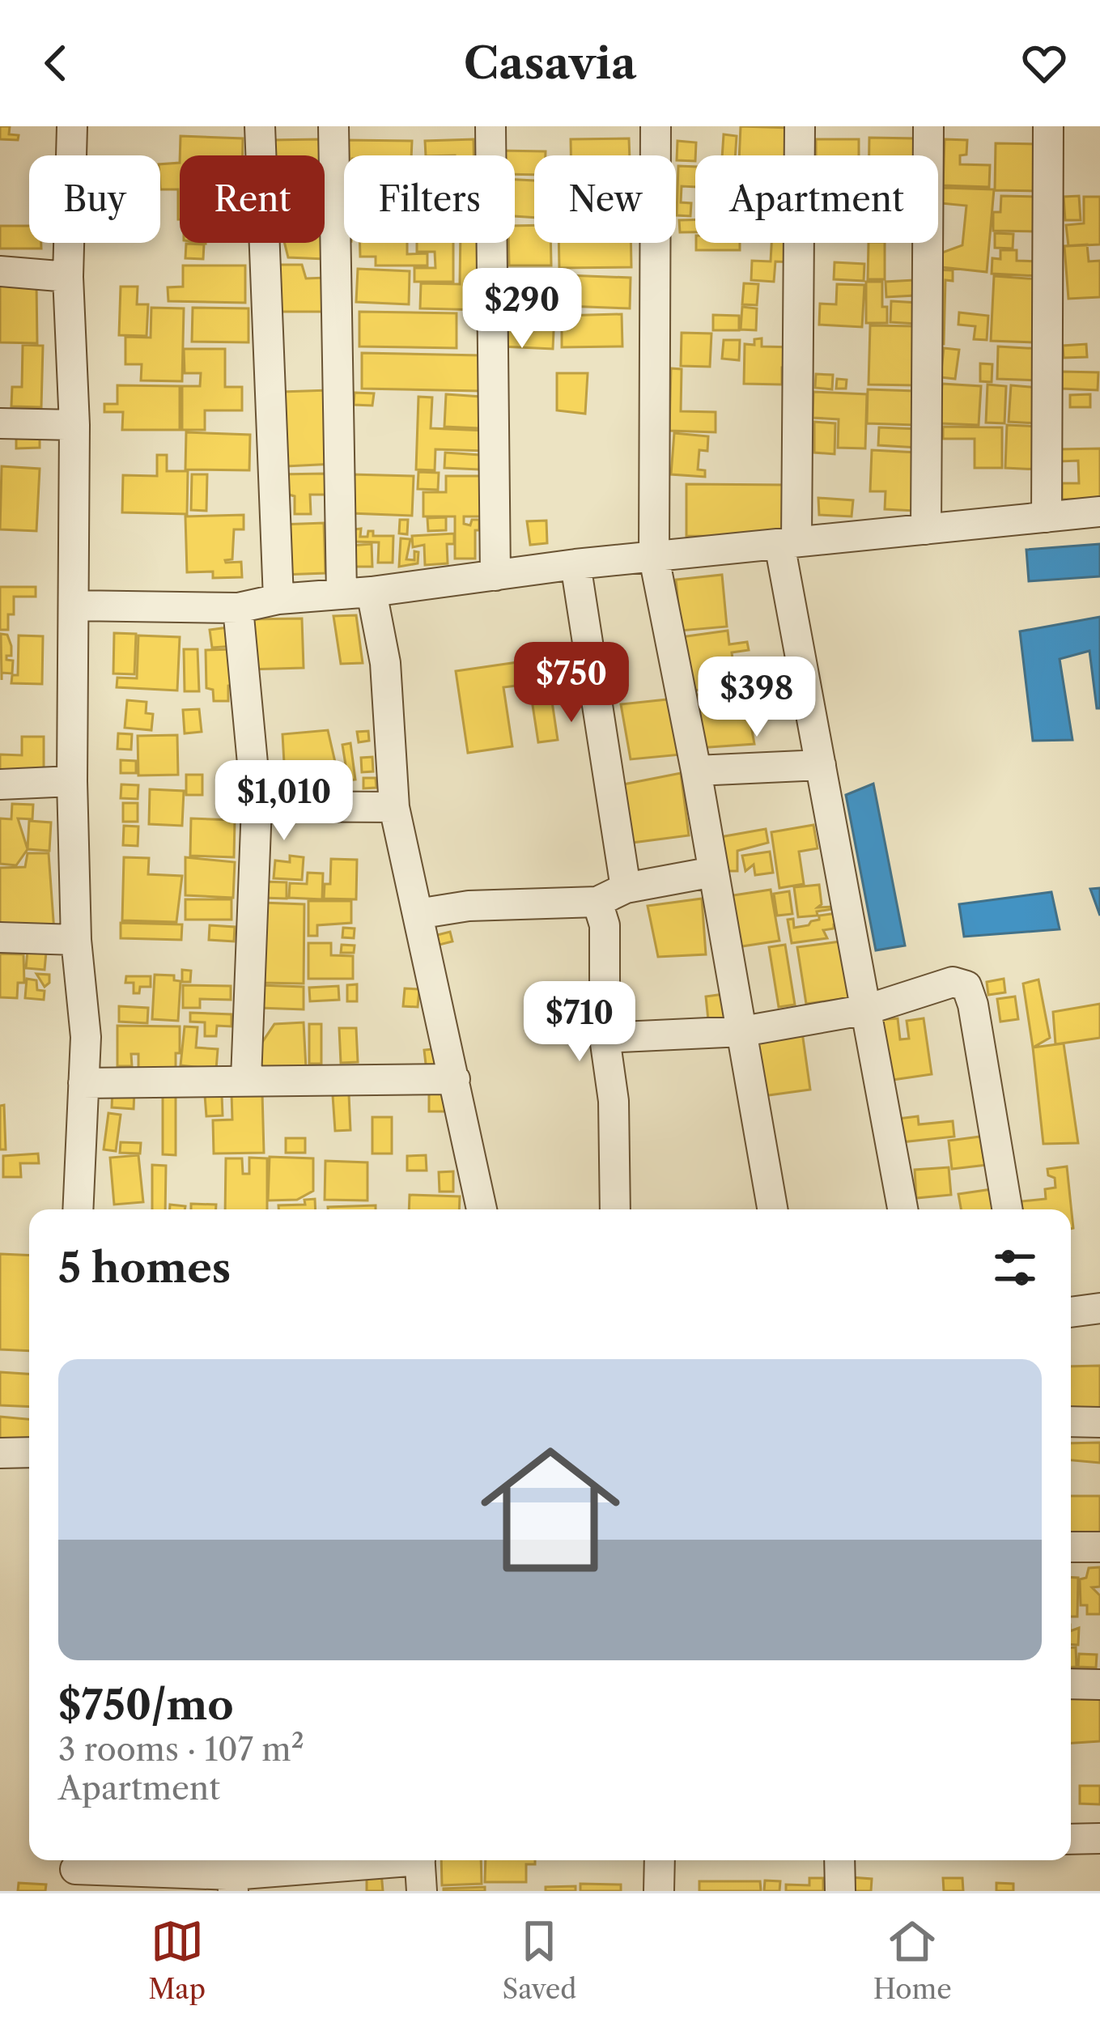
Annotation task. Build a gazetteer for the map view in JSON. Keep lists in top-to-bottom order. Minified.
{"page":{"header":"Casavia","chip":["Buy","Rent","Filters","New","Apartment"],"price":["$290","$750","$398","$1,010","$710"],"heading":"5 homes","list":[{"name":"$750/mo","note":"3 rooms · 107 m² · Apartment"}],"tabs":["Map","Saved","Home"]}}
